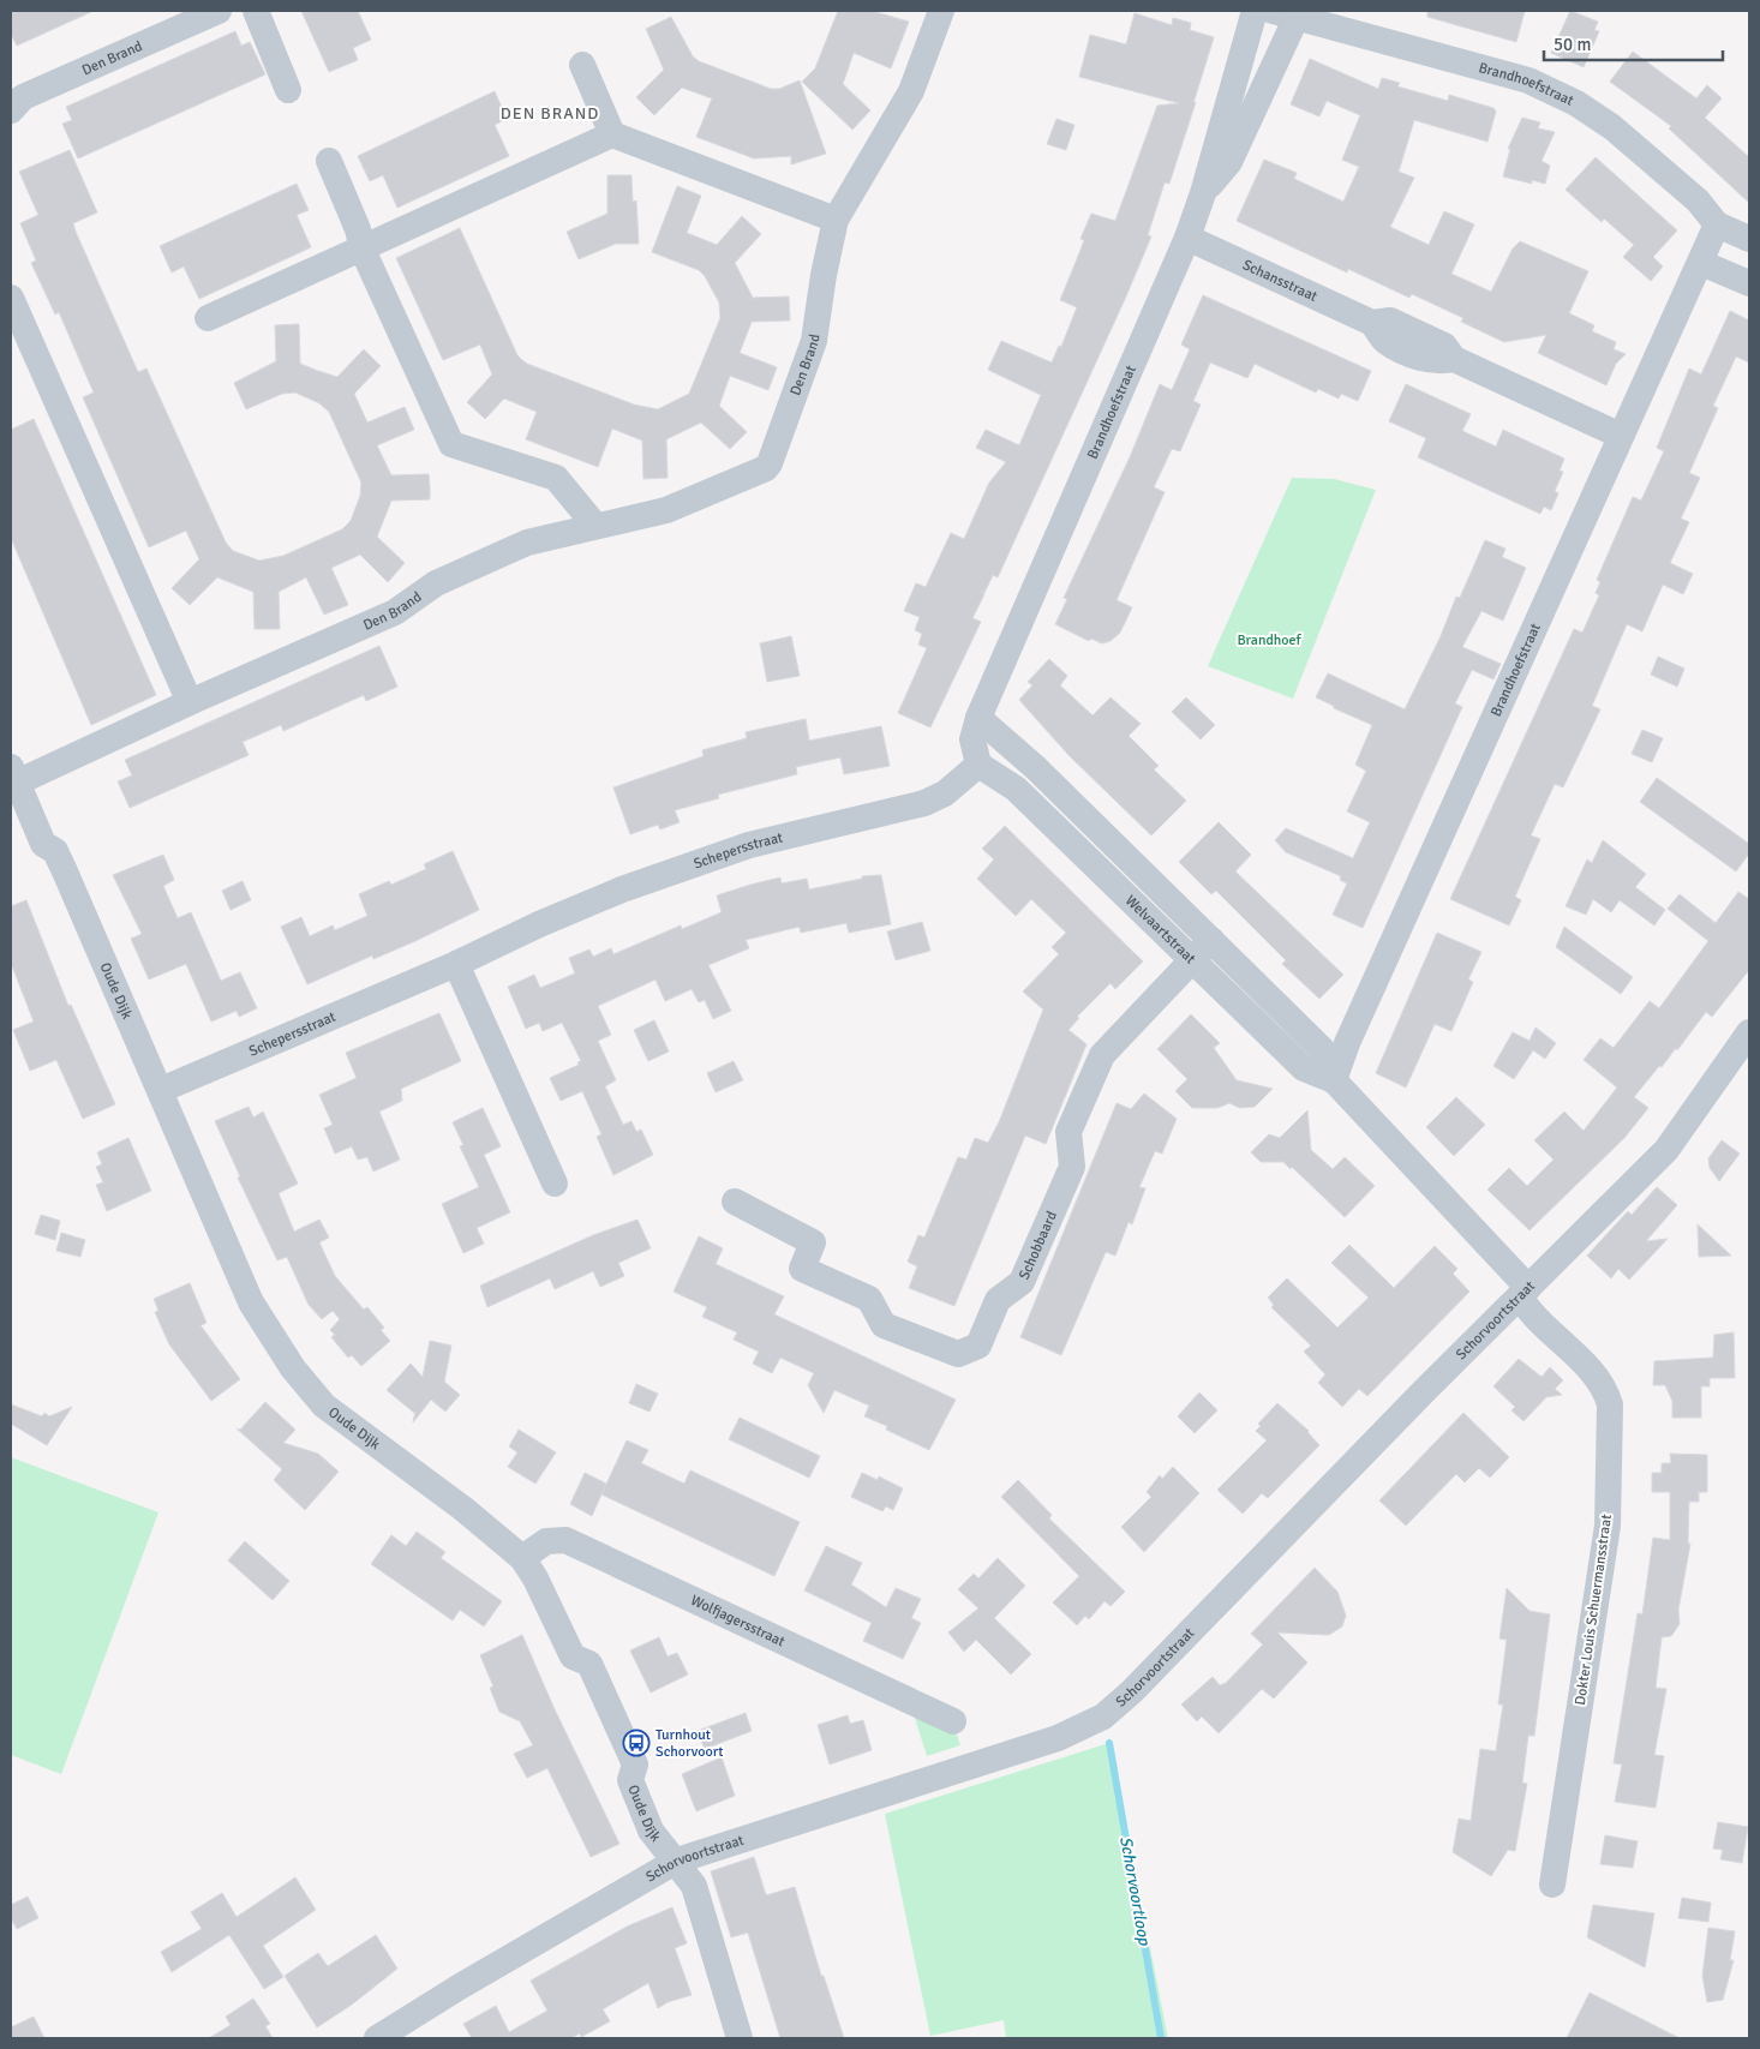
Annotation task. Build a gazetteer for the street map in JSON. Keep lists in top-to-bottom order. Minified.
{"streets":{"street":["Den Brand","Brandhoefstraat","Schansstraat","Schepersstraat","Welvaartstraat","Oude Dijk","Schobbaard","Schorvoortstraat","Dokter Louis Schuermansstraat","Wolfjagersstraat"]},"crossings":[["Den Brand","Oude Dijk"],["Brandhoefstraat","Schansstraat"],["Brandhoefstraat","Schepersstraat"],["Brandhoefstraat","Welvaartstraat"],["Schepersstraat","Oude Dijk"],["Welvaartstraat","Schobbaard"],["Welvaartstraat","Schorvoortstraat"],["Welvaartstraat","Dokter Louis Schuermansstraat"],["Oude Dijk","Schorvoortstraat"],["Oude Dijk","Wolfjagersstraat"],["Schorvoortstraat","Dokter Louis Schuermansstraat"]],"districts":["DEN BRAND"],"water":["Schorvoortloop"],"parks":["Brandhoef"],"places":{"bus stop":["Turnhout Schorvoort"]},"scale_bar":"50 m"}
